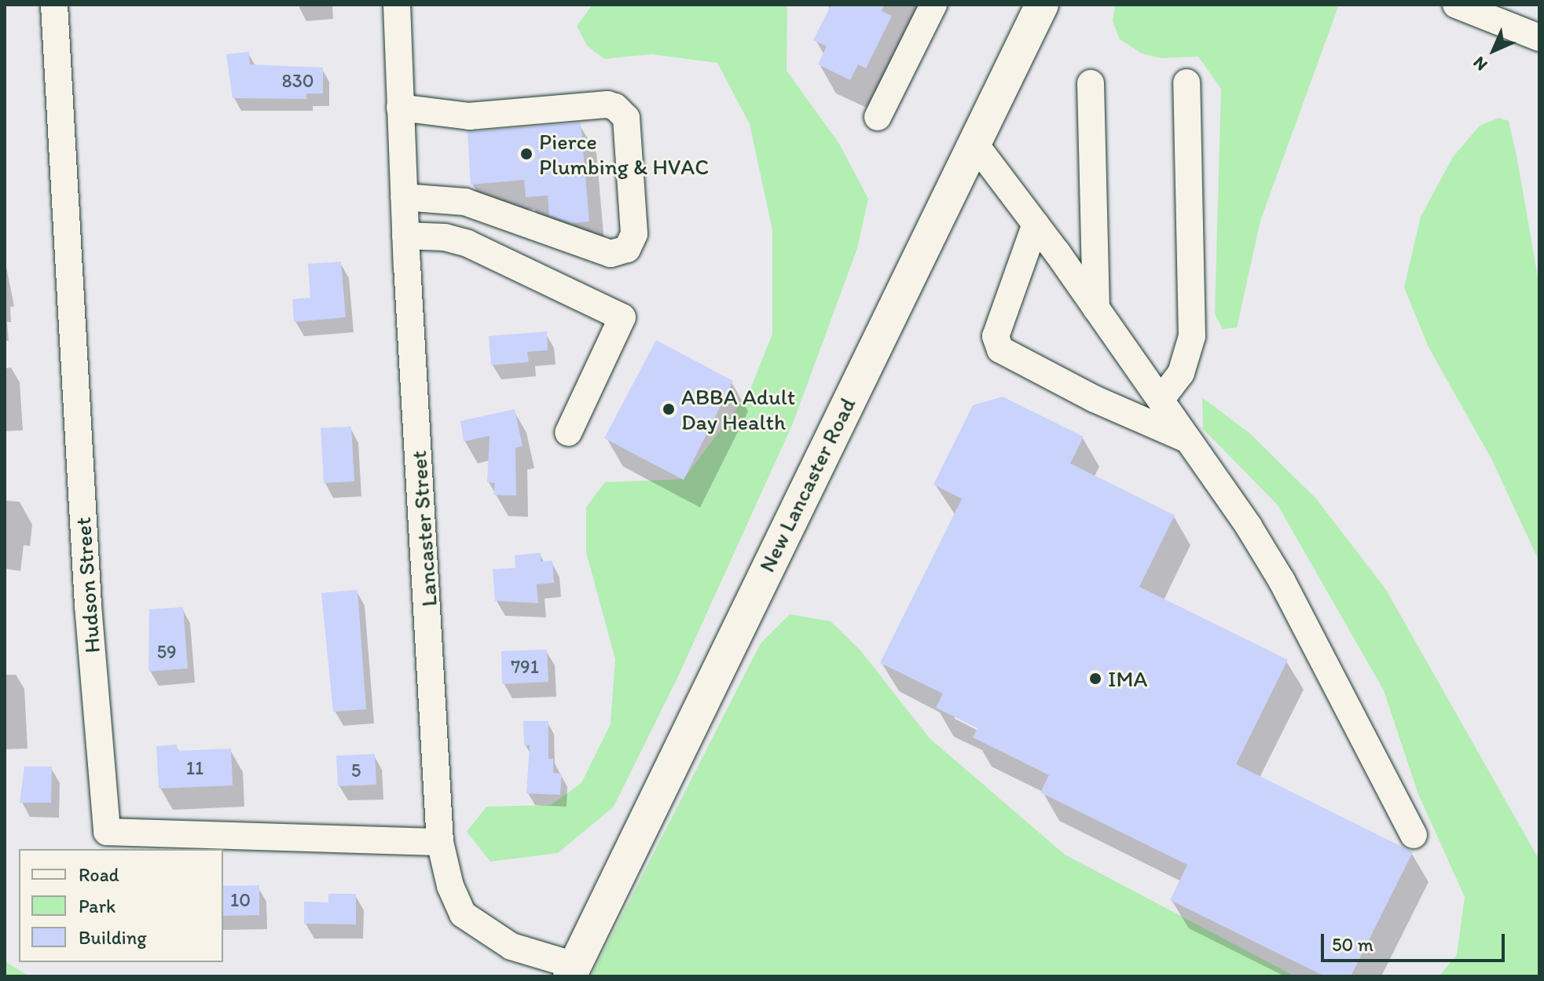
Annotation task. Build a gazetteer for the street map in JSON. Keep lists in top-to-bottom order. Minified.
{"streets":{"main road":["New Lancaster Road"],"street":["Lancaster Street","Hudson Street"]},"crossings":[["New Lancaster Road","Lancaster Street"],["Lancaster Street","Hudson Street"]],"places":["Pierce Plumbing & HVAC","ABBA Adult Day Health","IMA"],"house_numbers":["830","59","791","11","5","10"],"legend":["Road","Park","Building"],"scale_bar":"50 m","north":"bottom left"}
